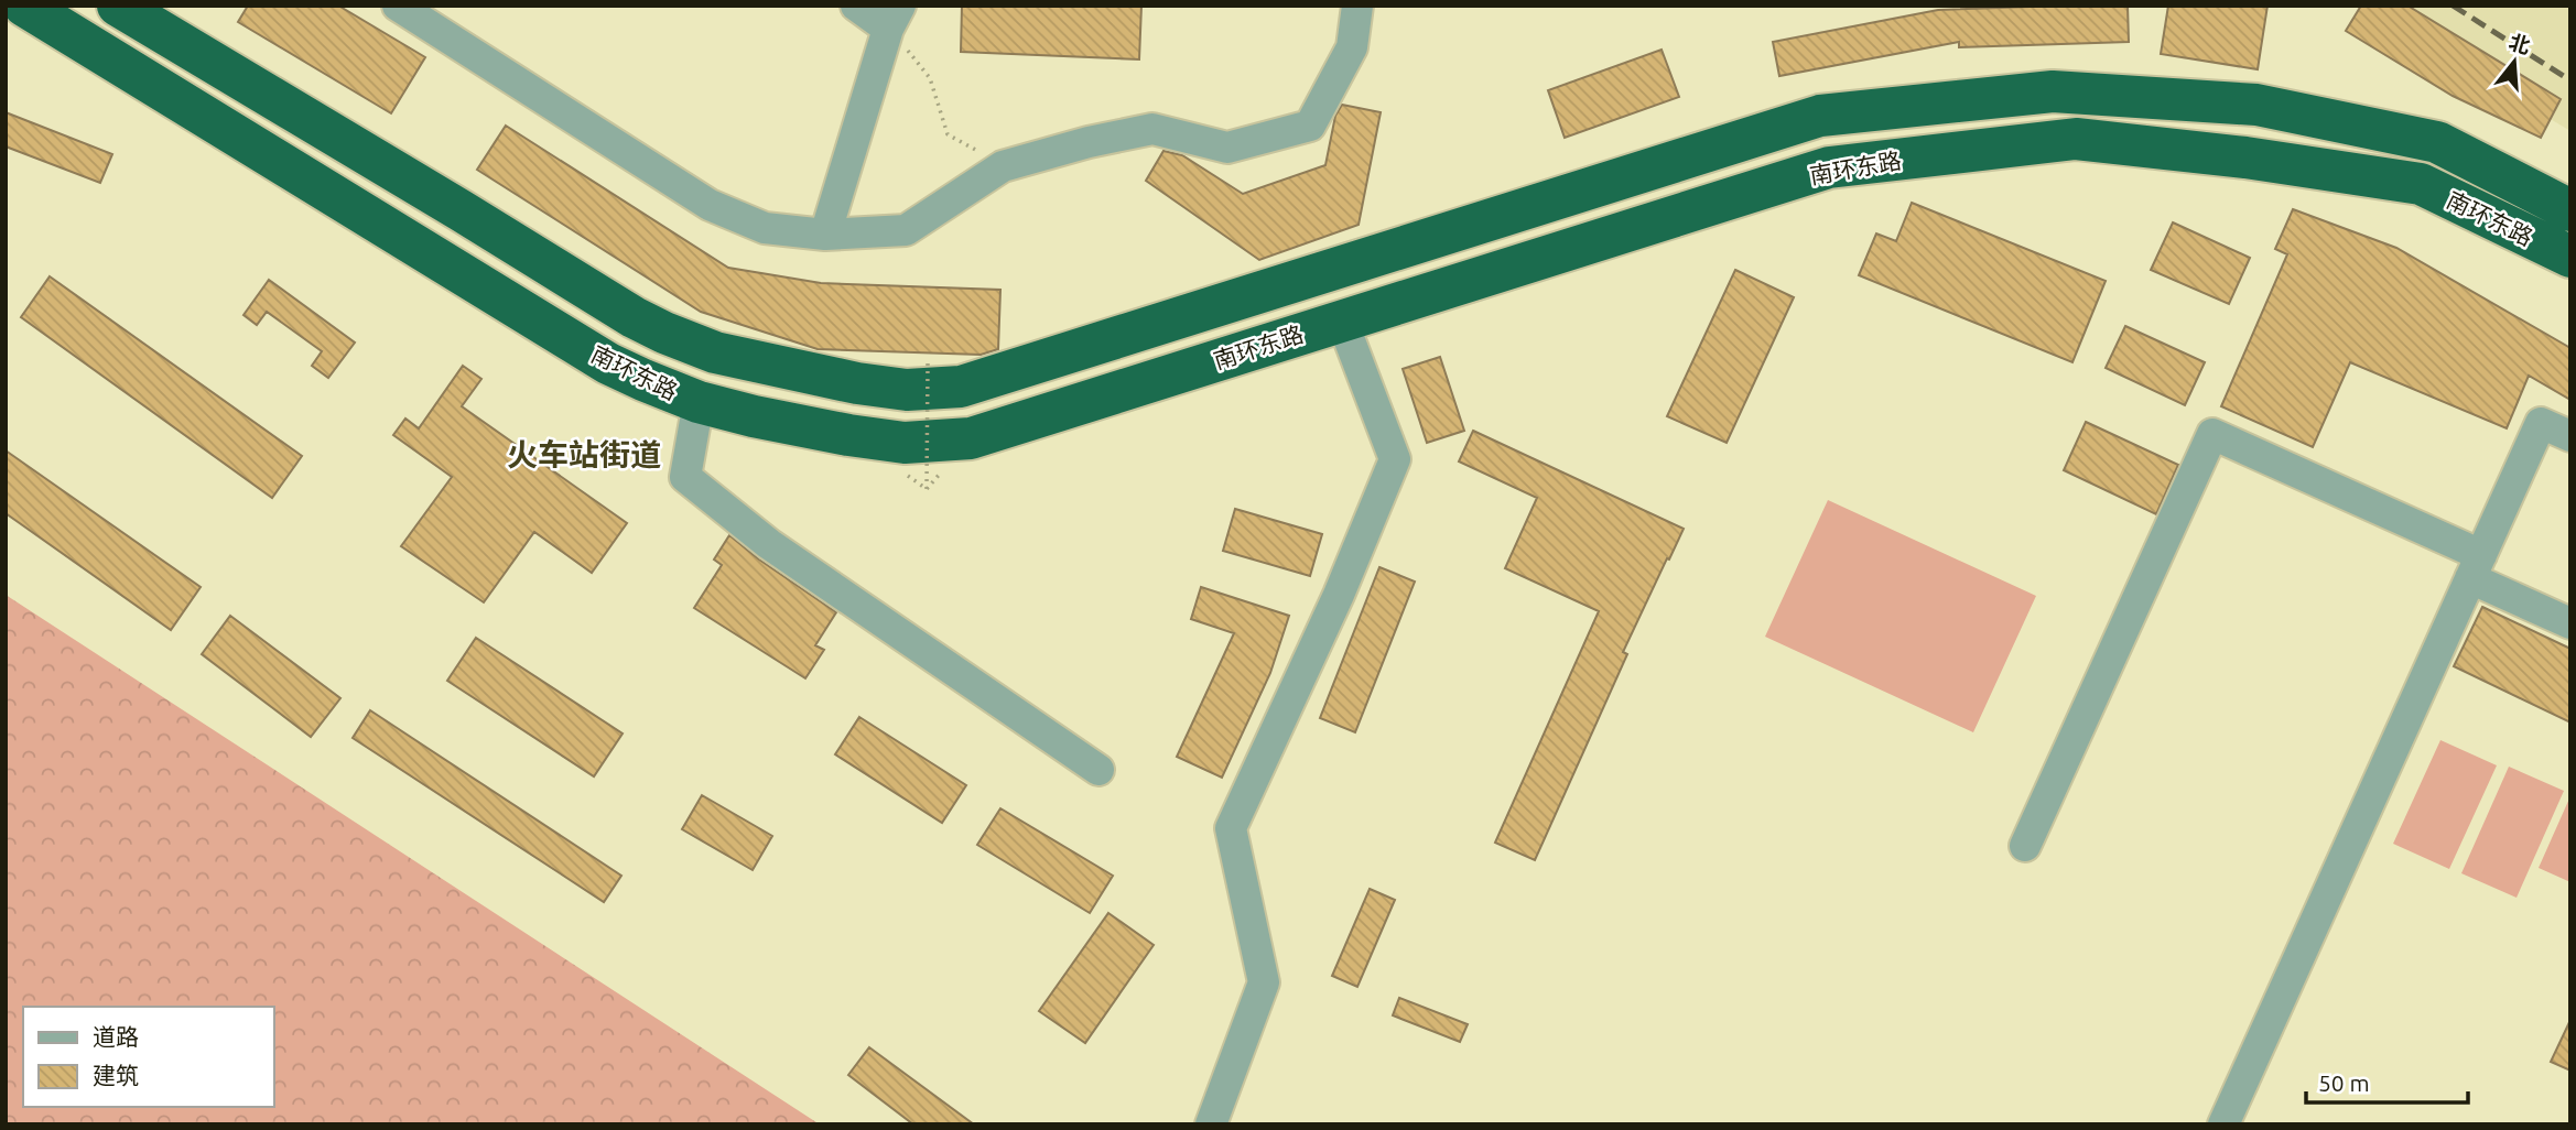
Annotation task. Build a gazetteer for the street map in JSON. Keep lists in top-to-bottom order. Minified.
{"streets":{"highway":["南环东路"]},"districts":["火车站街道"],"legend":["道路","建筑"],"scale_bar":"50 m","north":"top"}
